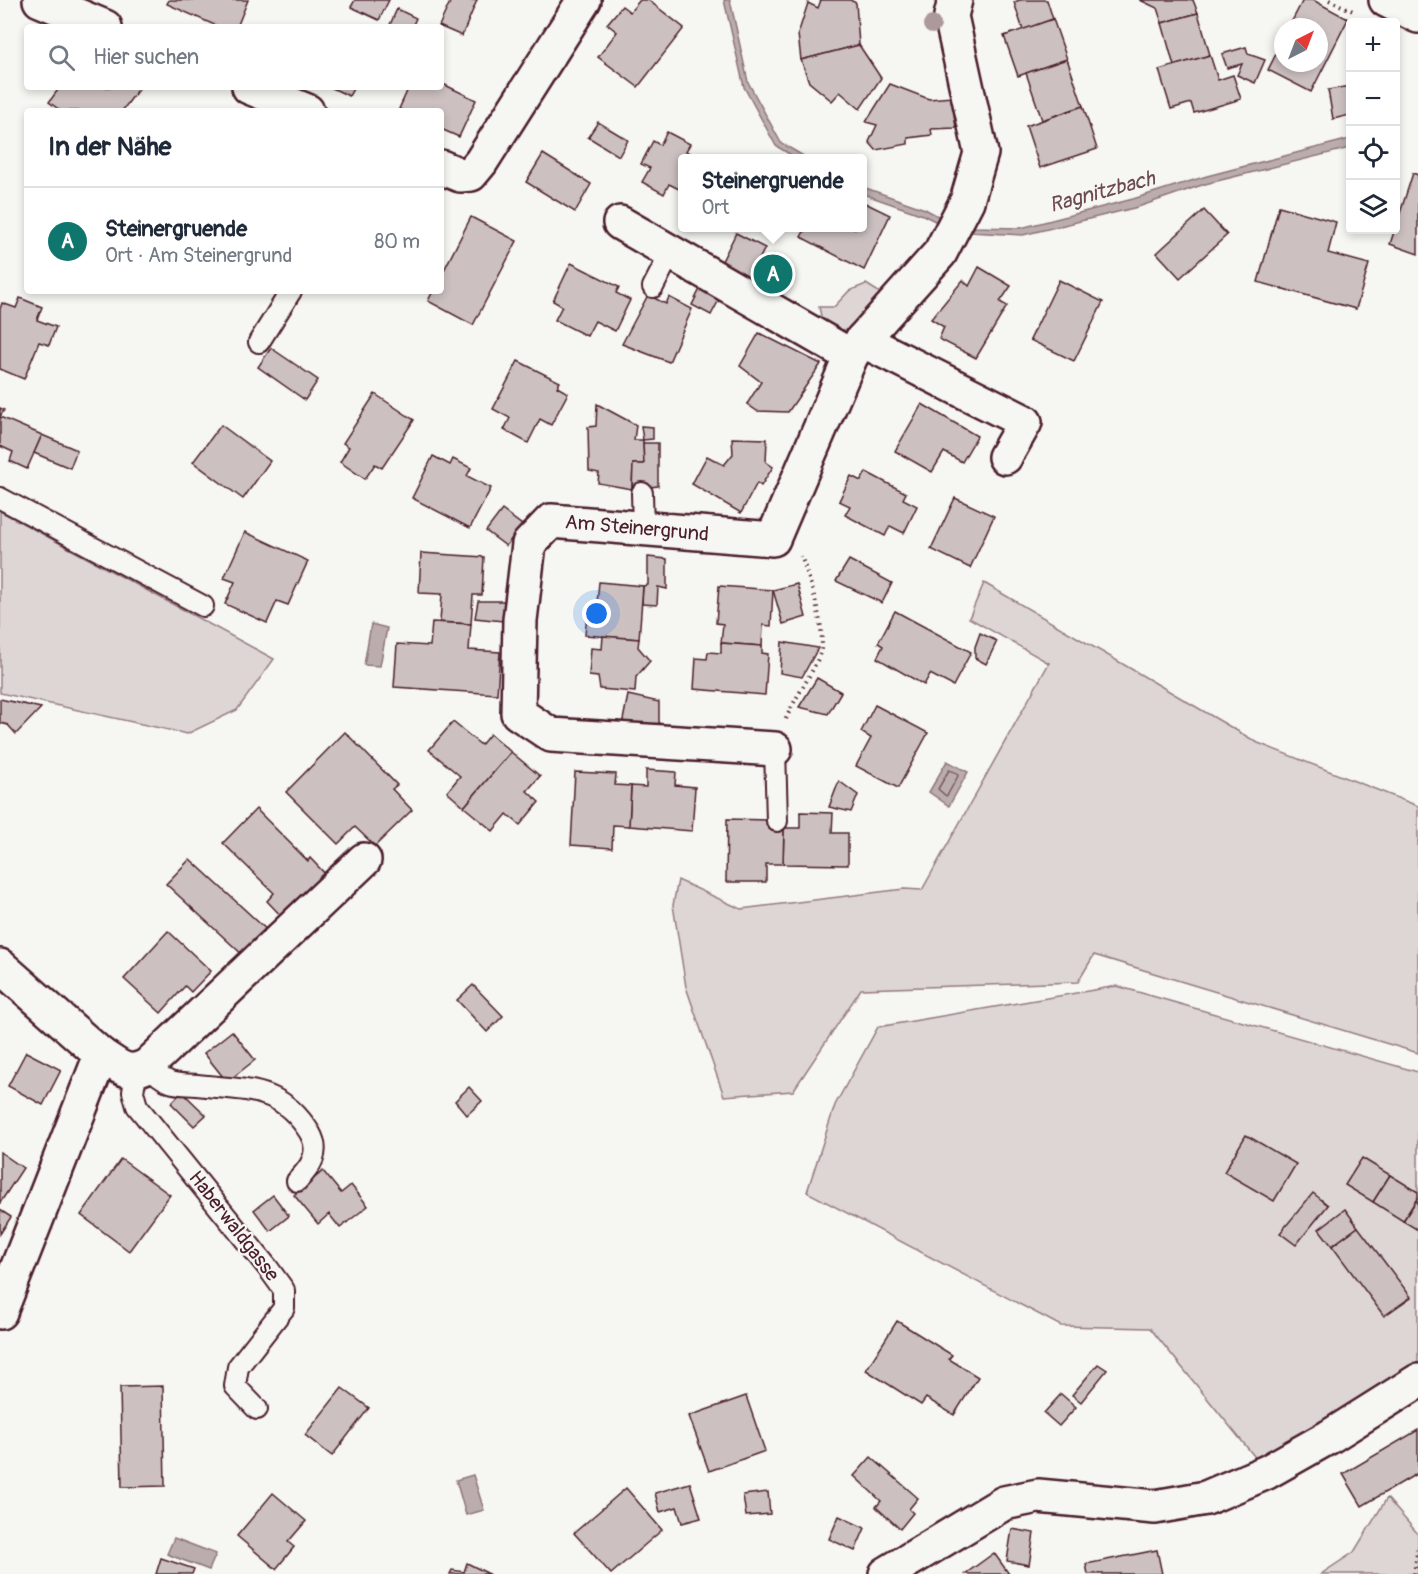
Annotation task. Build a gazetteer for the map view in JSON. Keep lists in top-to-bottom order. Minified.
{"streets":{"street":["Am Steinergrund"],"lane":["Haberwaldgasse"]},"water":["Ragnitzbach"],"north":"top right","page":{"map_buttons":["+","−"],"search":"Hier suchen","heading":"In der Nähe","popup":["Steinergruende","Ort"],"list":[{"mark":"A","name":"Steinergruende","note":"Ort · Am Steinergrund","value":"80 m"}],"pins":"A"}}
